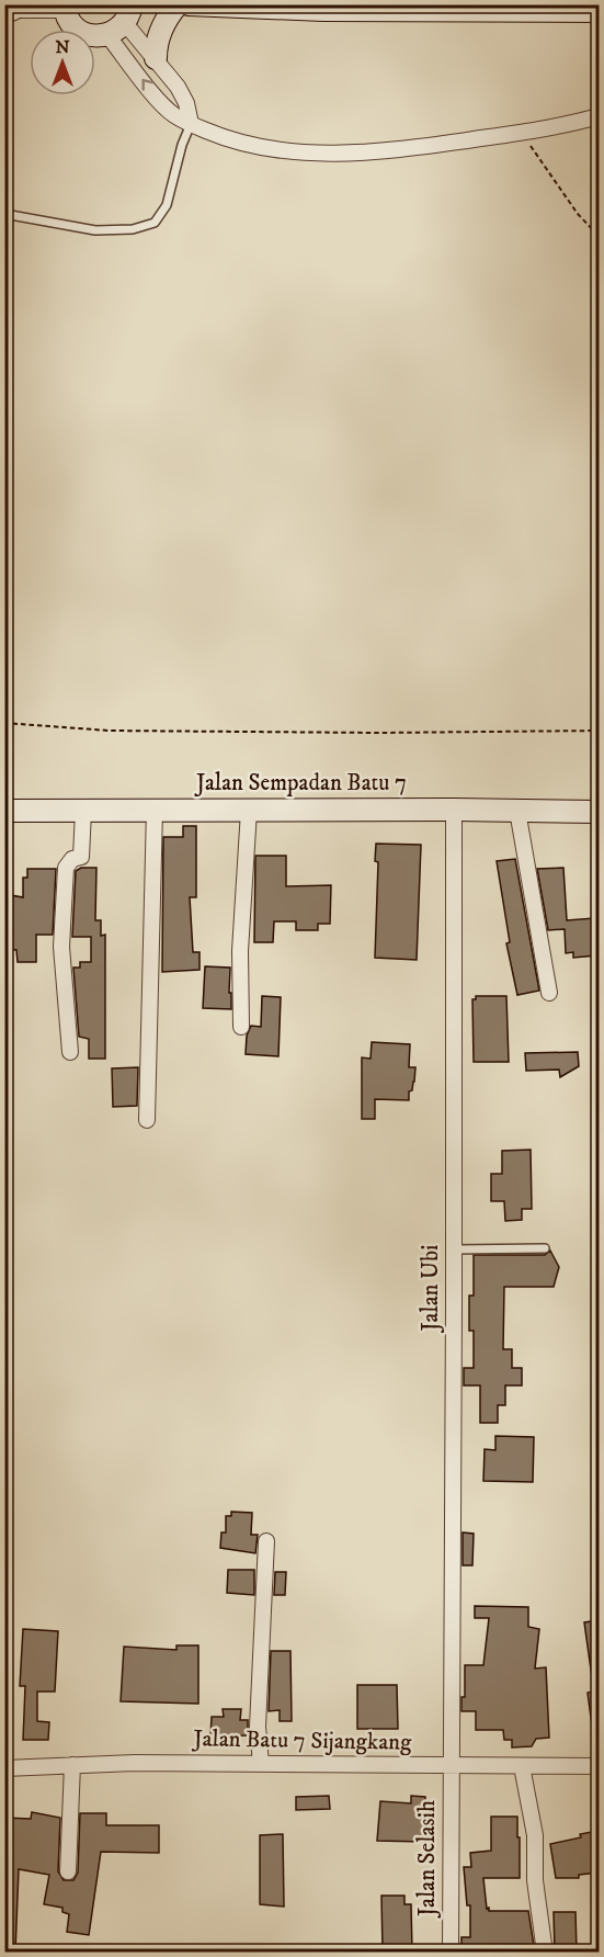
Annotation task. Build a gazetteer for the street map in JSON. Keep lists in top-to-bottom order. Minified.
{"streets":{"street":["Jalan Sempadan Batu 7","Jalan Ubi","Jalan Batu 7 Sijangkang","Jalan Selasih"]},"crossings":[["Jalan Sempadan Batu 7","Jalan Ubi"],["Jalan Ubi","Jalan Batu 7 Sijangkang"],["Jalan Ubi","Jalan Selasih"],["Jalan Batu 7 Sijangkang","Jalan Selasih"]],"north":"top"}
